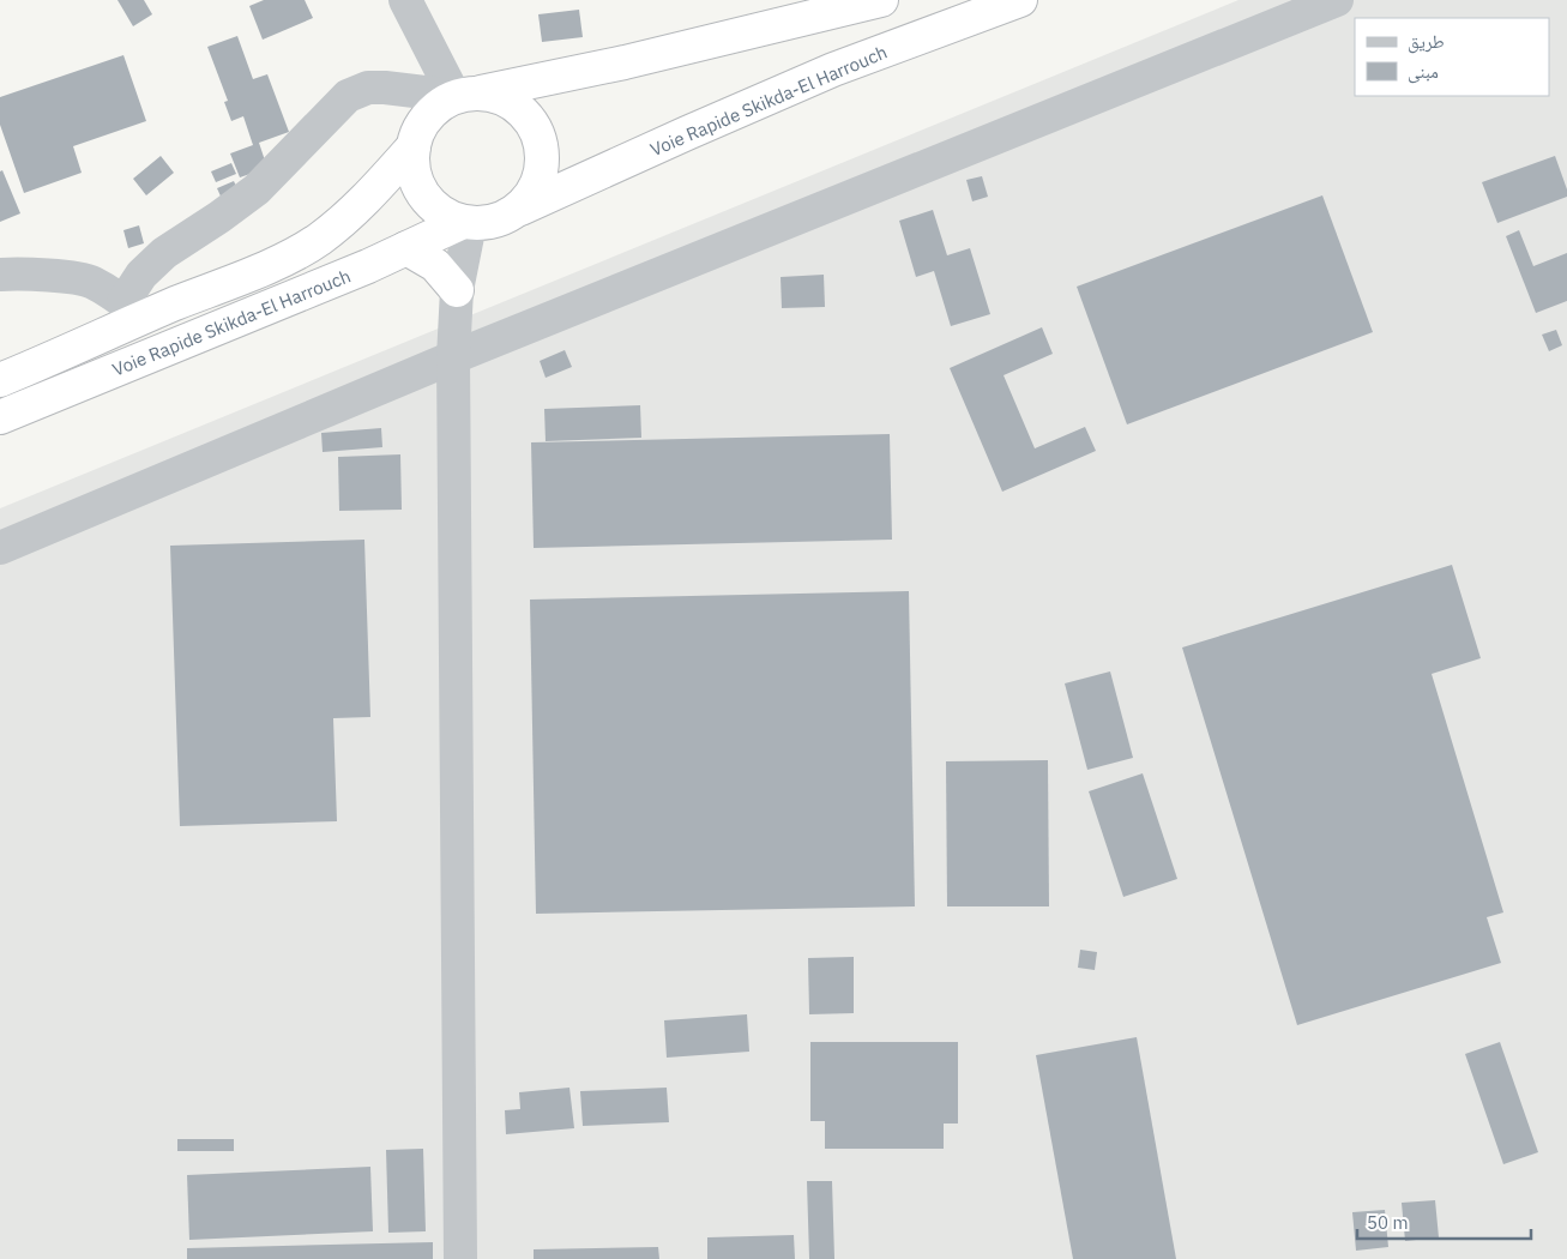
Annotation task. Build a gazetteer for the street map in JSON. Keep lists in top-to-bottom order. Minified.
{"streets":{"highway":["Voie Rapide Skikda-El Harrouch"]},"legend":["طريق","مبنى"],"scale_bar":"50 m"}
